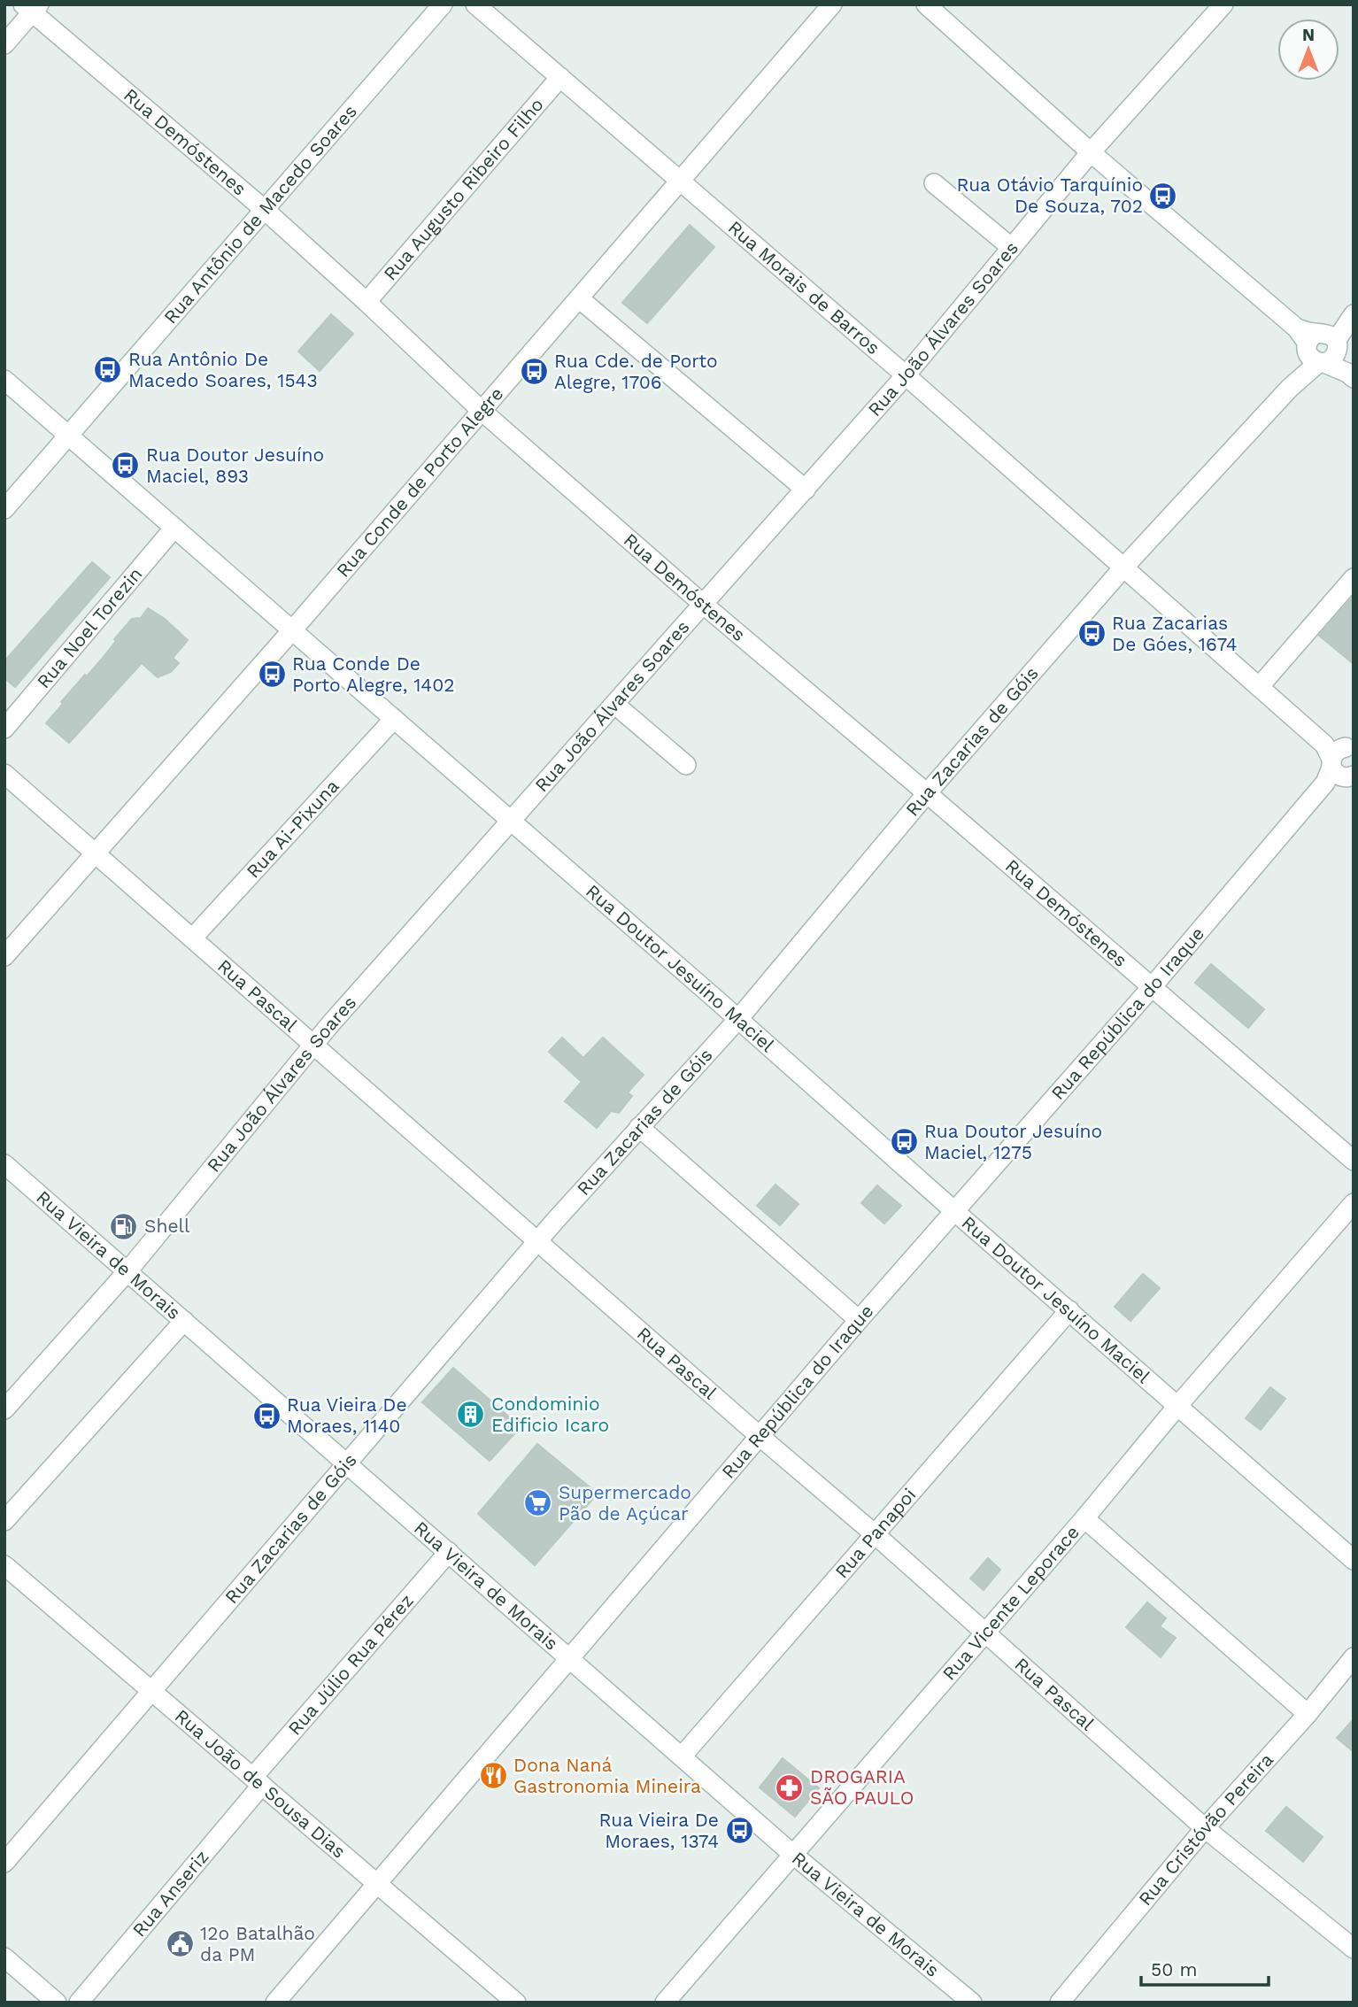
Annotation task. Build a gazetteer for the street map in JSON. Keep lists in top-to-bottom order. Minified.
{"streets":{"street":["Rua Demóstenes","Rua Augusto Ribeiro Filho","Rua Antônio de Macedo Soares","Rua Morais de Barros","Rua João Álvares Soares","Rua Conde de Porto Alegre","Rua Noel Torezin","Rua Zacarias de Góis","Rua Ai-Pixuna","Rua Doutor Jesuíno Maciel","Rua Pascal","Rua República do Iraque","Rua Vieira de Morais","Rua Panapoi","Rua Vicente Leporace","Rua Júlio Rua Pérez","Rua João de Sousa Dias","Rua Cristóvão Pereira","Rua Anseriz"]},"crossings":[["Rua Demóstenes","Rua Augusto Ribeiro Filho"],["Rua Demóstenes","Rua Antônio de Macedo Soares"],["Rua Demóstenes","Rua João Álvares Soares"],["Rua Demóstenes","Rua Conde de Porto Alegre"],["Rua Demóstenes","Rua Zacarias de Góis"],["Rua Demóstenes","Rua República do Iraque"],["Rua Augusto Ribeiro Filho","Rua Morais de Barros"],["Rua Antônio de Macedo Soares","Rua Doutor Jesuíno Maciel"],["Rua Morais de Barros","Rua João Álvares Soares"],["Rua Morais de Barros","Rua Conde de Porto Alegre"],["Rua Morais de Barros","Rua Zacarias de Góis"],["Rua Morais de Barros","Rua República do Iraque"],["Rua João Álvares Soares","Rua Doutor Jesuíno Maciel"],["Rua João Álvares Soares","Rua Pascal"],["Rua João Álvares Soares","Rua Vieira de Morais"],["Rua Conde de Porto Alegre","Rua Doutor Jesuíno Maciel"],["Rua Conde de Porto Alegre","Rua Pascal"],["Rua Noel Torezin","Rua Doutor Jesuíno Maciel"],["Rua Zacarias de Góis","Rua Doutor Jesuíno Maciel"],["Rua Zacarias de Góis","Rua Pascal"],["Rua Zacarias de Góis","Rua Vieira de Morais"],["Rua Zacarias de Góis","Rua João de Sousa Dias"],["Rua Ai-Pixuna","Rua Doutor Jesuíno Maciel"],["Rua Ai-Pixuna","Rua Pascal"],["Rua Doutor Jesuíno Maciel","Rua República do Iraque"],["Rua Doutor Jesuíno Maciel","Rua Panapoi"],["Rua Doutor Jesuíno Maciel","Rua Vicente Leporace"],["Rua Pascal","Rua República do Iraque"],["Rua Pascal","Rua Panapoi"],["Rua Pascal","Rua Vicente Leporace"],["Rua Pascal","Rua Cristóvão Pereira"],["Rua República do Iraque","Rua Vieira de Morais"],["Rua República do Iraque","Rua João de Sousa Dias"],["Rua Vieira de Morais","Rua Panapoi"],["Rua Vieira de Morais","Rua Vicente Leporace"],["Rua Vieira de Morais","Rua Júlio Rua Pérez"],["Rua Júlio Rua Pérez","Rua João de Sousa Dias"],["Rua Júlio Rua Pérez","Rua Anseriz"],["Rua João de Sousa Dias","Rua Anseriz"]],"places":{"bus stop":["Rua Otávio Tarquínio De Souza, 702","Rua Antônio De Macedo Soares, 1543","Rua Cde. de Porto Alegre, 1706","Rua Doutor Jesuíno Maciel, 893","Rua Zacarias De Góes, 1674","Rua Conde De Porto Alegre, 1402","Rua Doutor Jesuíno Maciel, 1275","Rua Vieira De Moraes, 1140","Rua Vieira De Moraes, 1374"],"fuel station":["Shell"],"building":["Condominio Edificio Icaro"],"supermarket":["Supermercado Pão de Açúcar"],"restaurant":["Dona Naná Gastronomia Mineira"],"pharmacy":["DROGARIA SÃO PAULO"],"public building":["12o Batalhão da PM"]},"scale_bar":"50 m","north":"top"}
